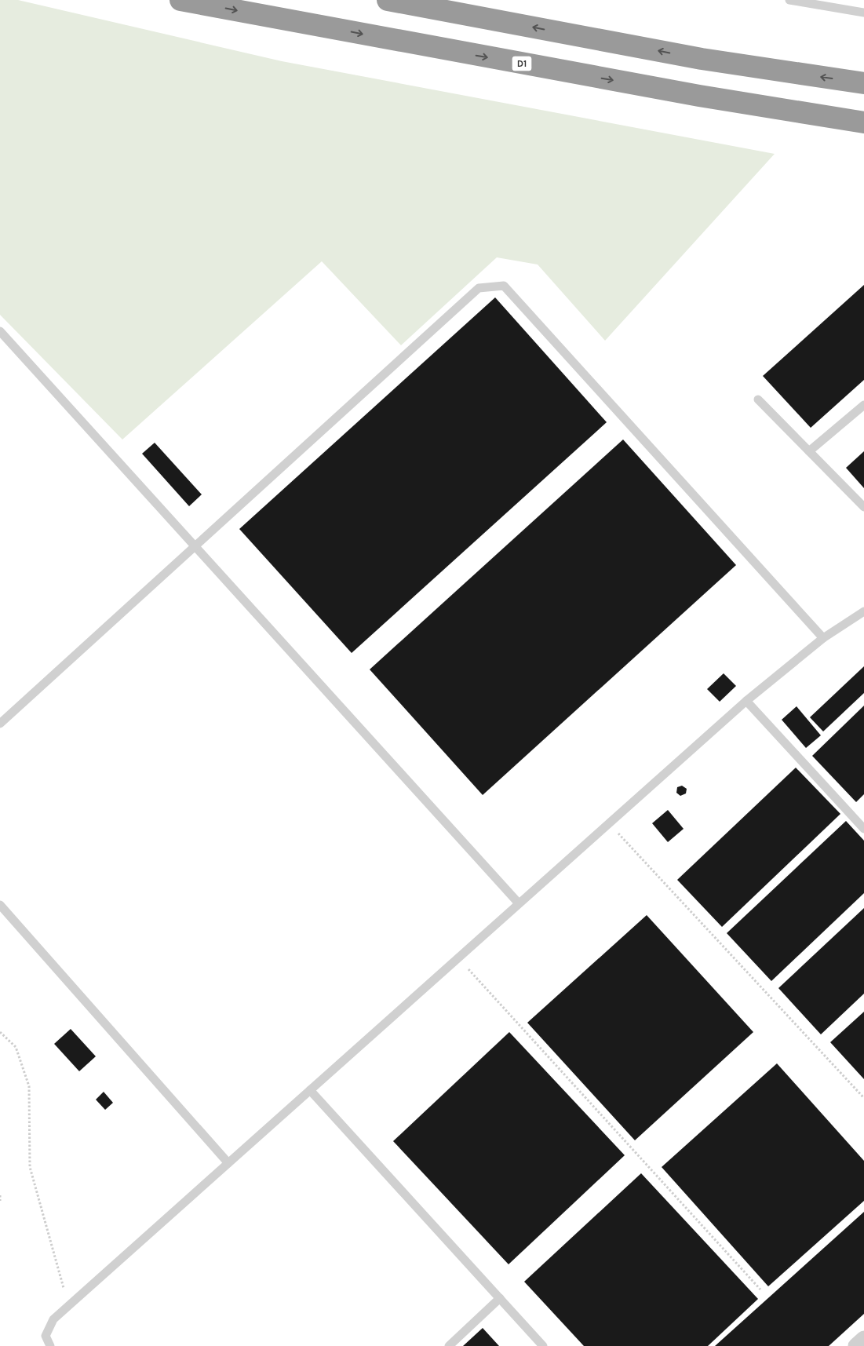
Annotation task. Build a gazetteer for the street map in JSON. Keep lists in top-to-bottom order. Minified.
{"streets":{"highway":["D1"]}}
